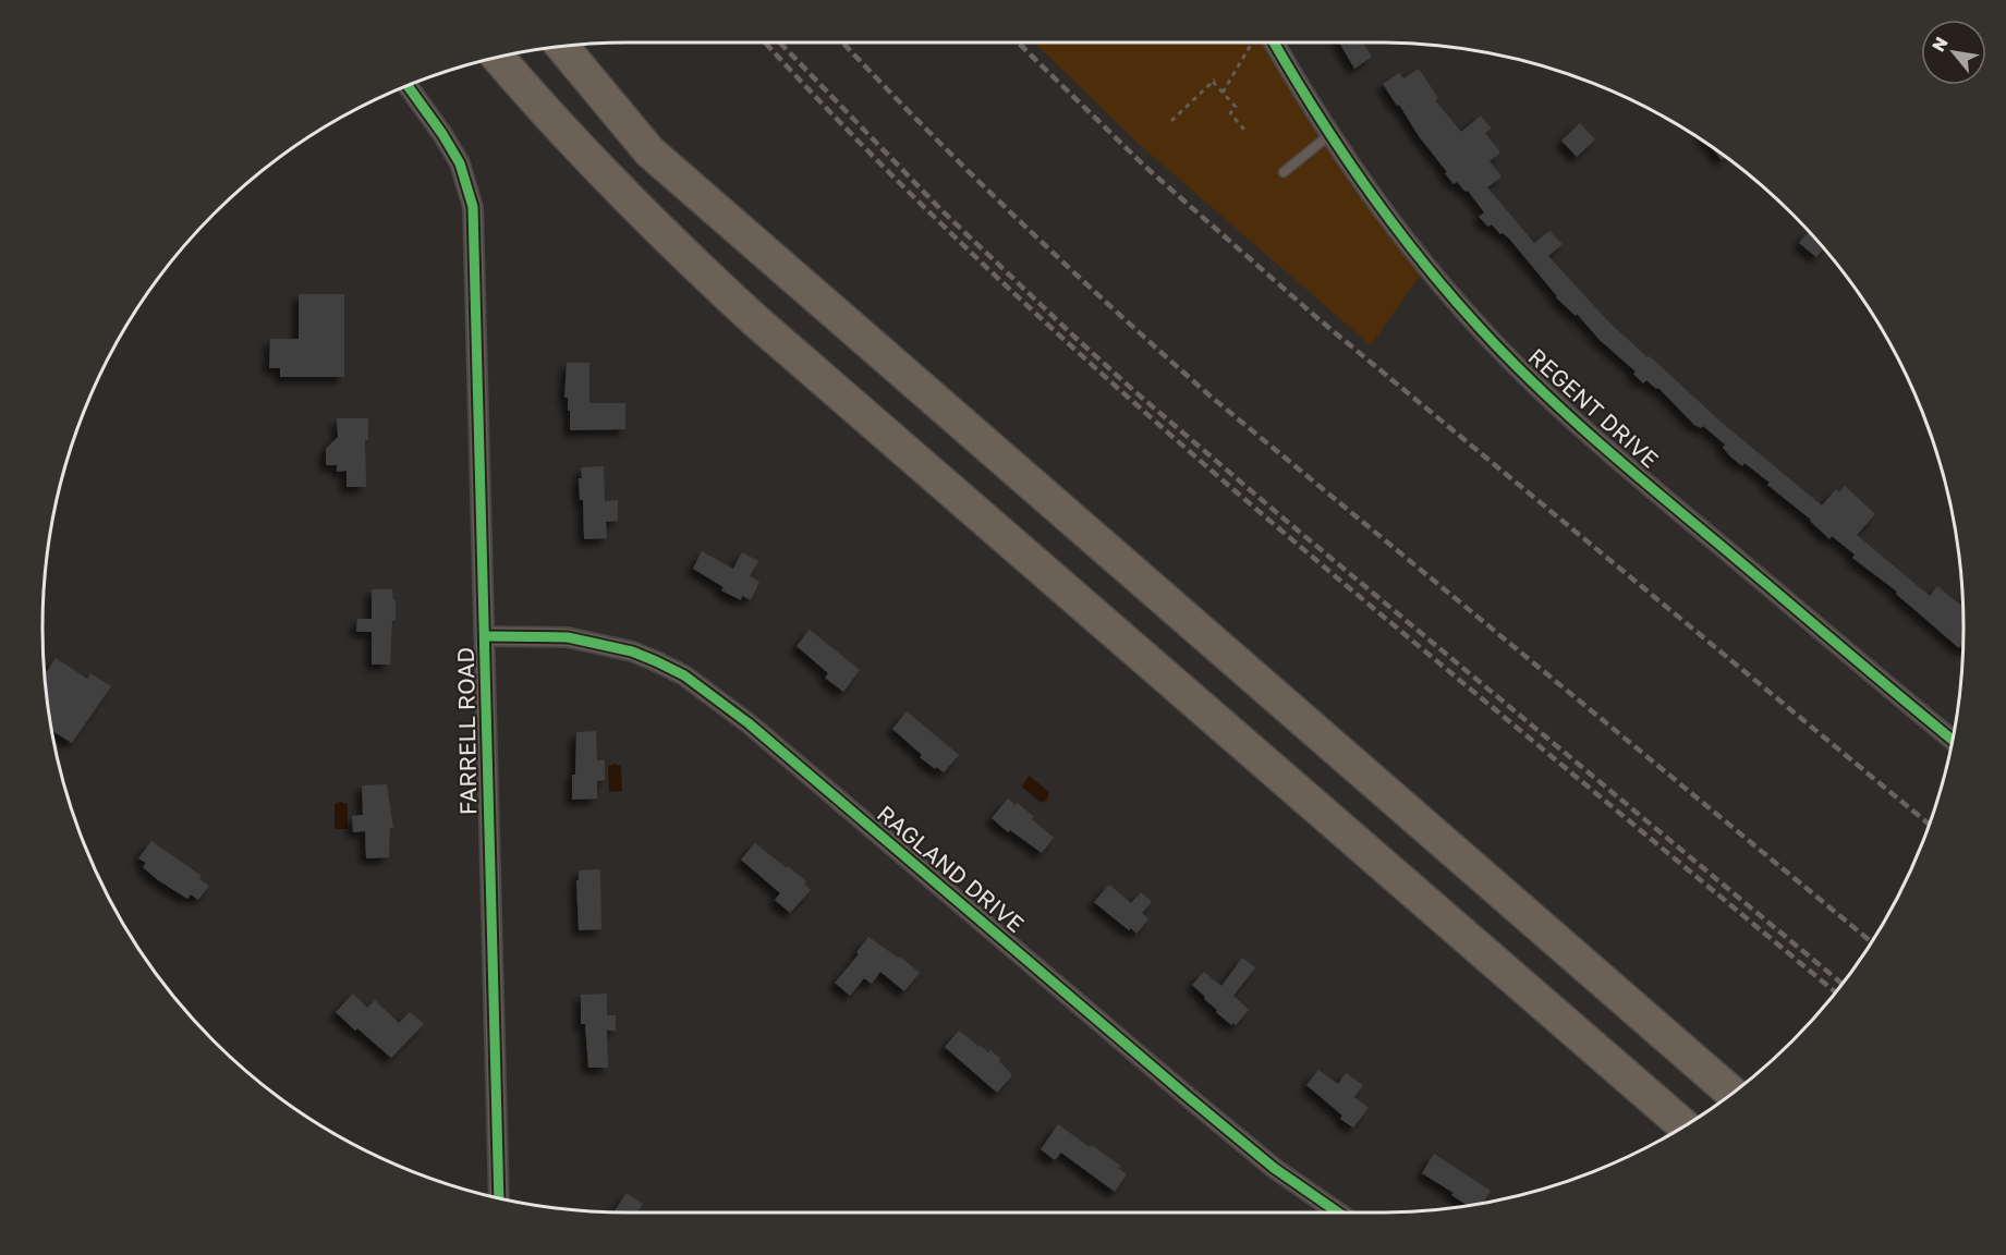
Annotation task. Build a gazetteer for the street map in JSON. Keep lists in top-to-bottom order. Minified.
{"streets":{"street":["REGENT DRIVE","FARRELL ROAD","RAGLAND DRIVE"]},"crossings":[["FARRELL ROAD","RAGLAND DRIVE"]],"north":"top left"}
